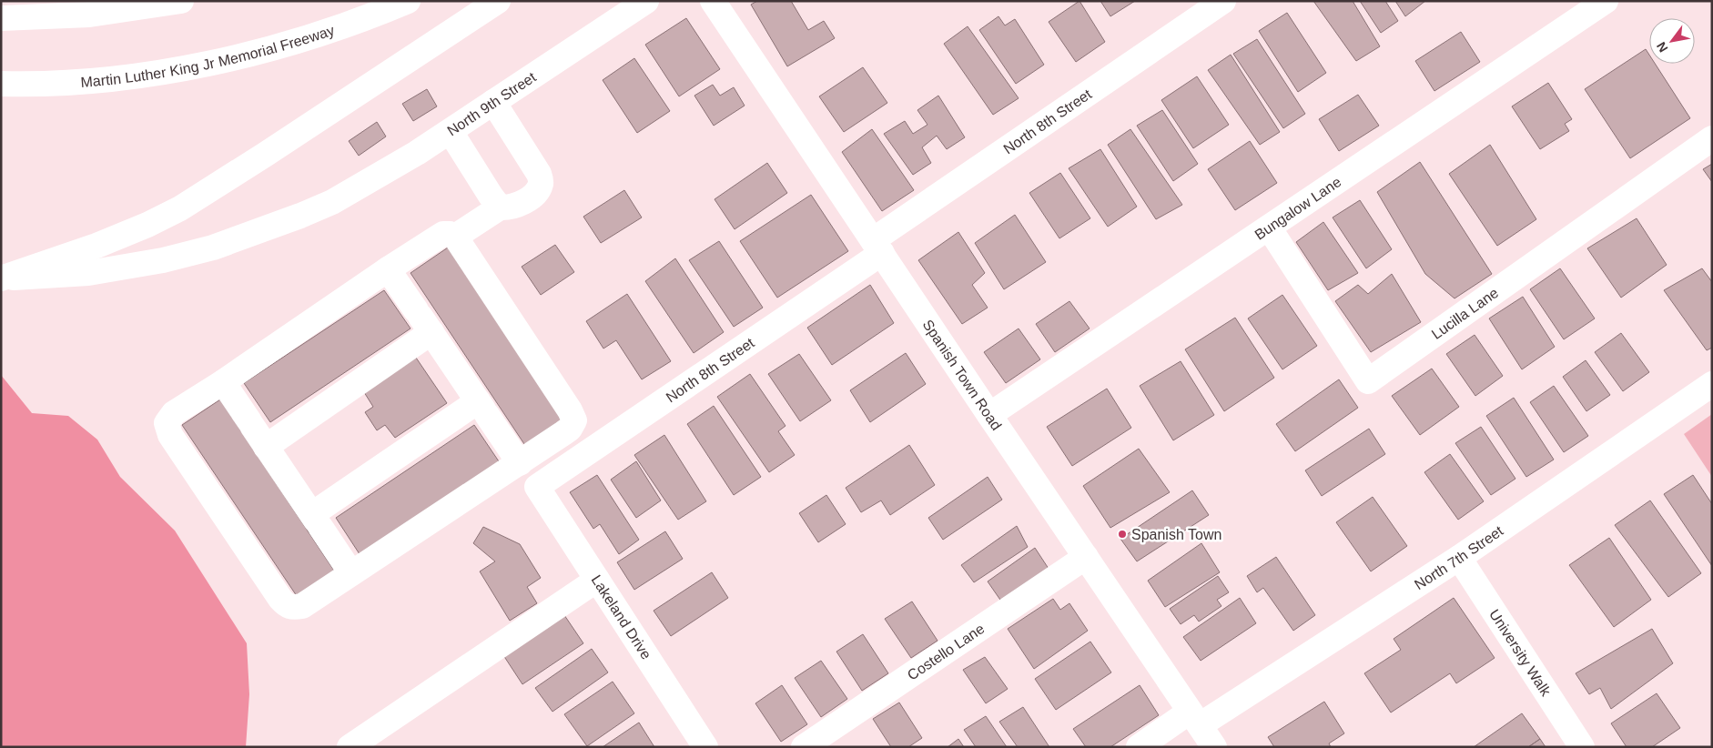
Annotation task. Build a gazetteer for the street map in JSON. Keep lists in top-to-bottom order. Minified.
{"streets":{"main road":["Martin Luther King Jr Memorial Freeway","North 9th Street","North 8th Street","Bungalow Lane","Lucilla Lane","Spanish Town Road","North 7th Street","Lakeland Drive","Costello Lane","University Walk"]},"crossings":[["North 8th Street","Spanish Town Road"],["North 8th Street","Lakeland Drive"],["Bungalow Lane","Lucilla Lane"],["Bungalow Lane","Spanish Town Road"],["Spanish Town Road","North 7th Street"],["Spanish Town Road","Costello Lane"],["North 7th Street","University Walk"]],"places":["Spanish Town"],"north":"bottom left"}
